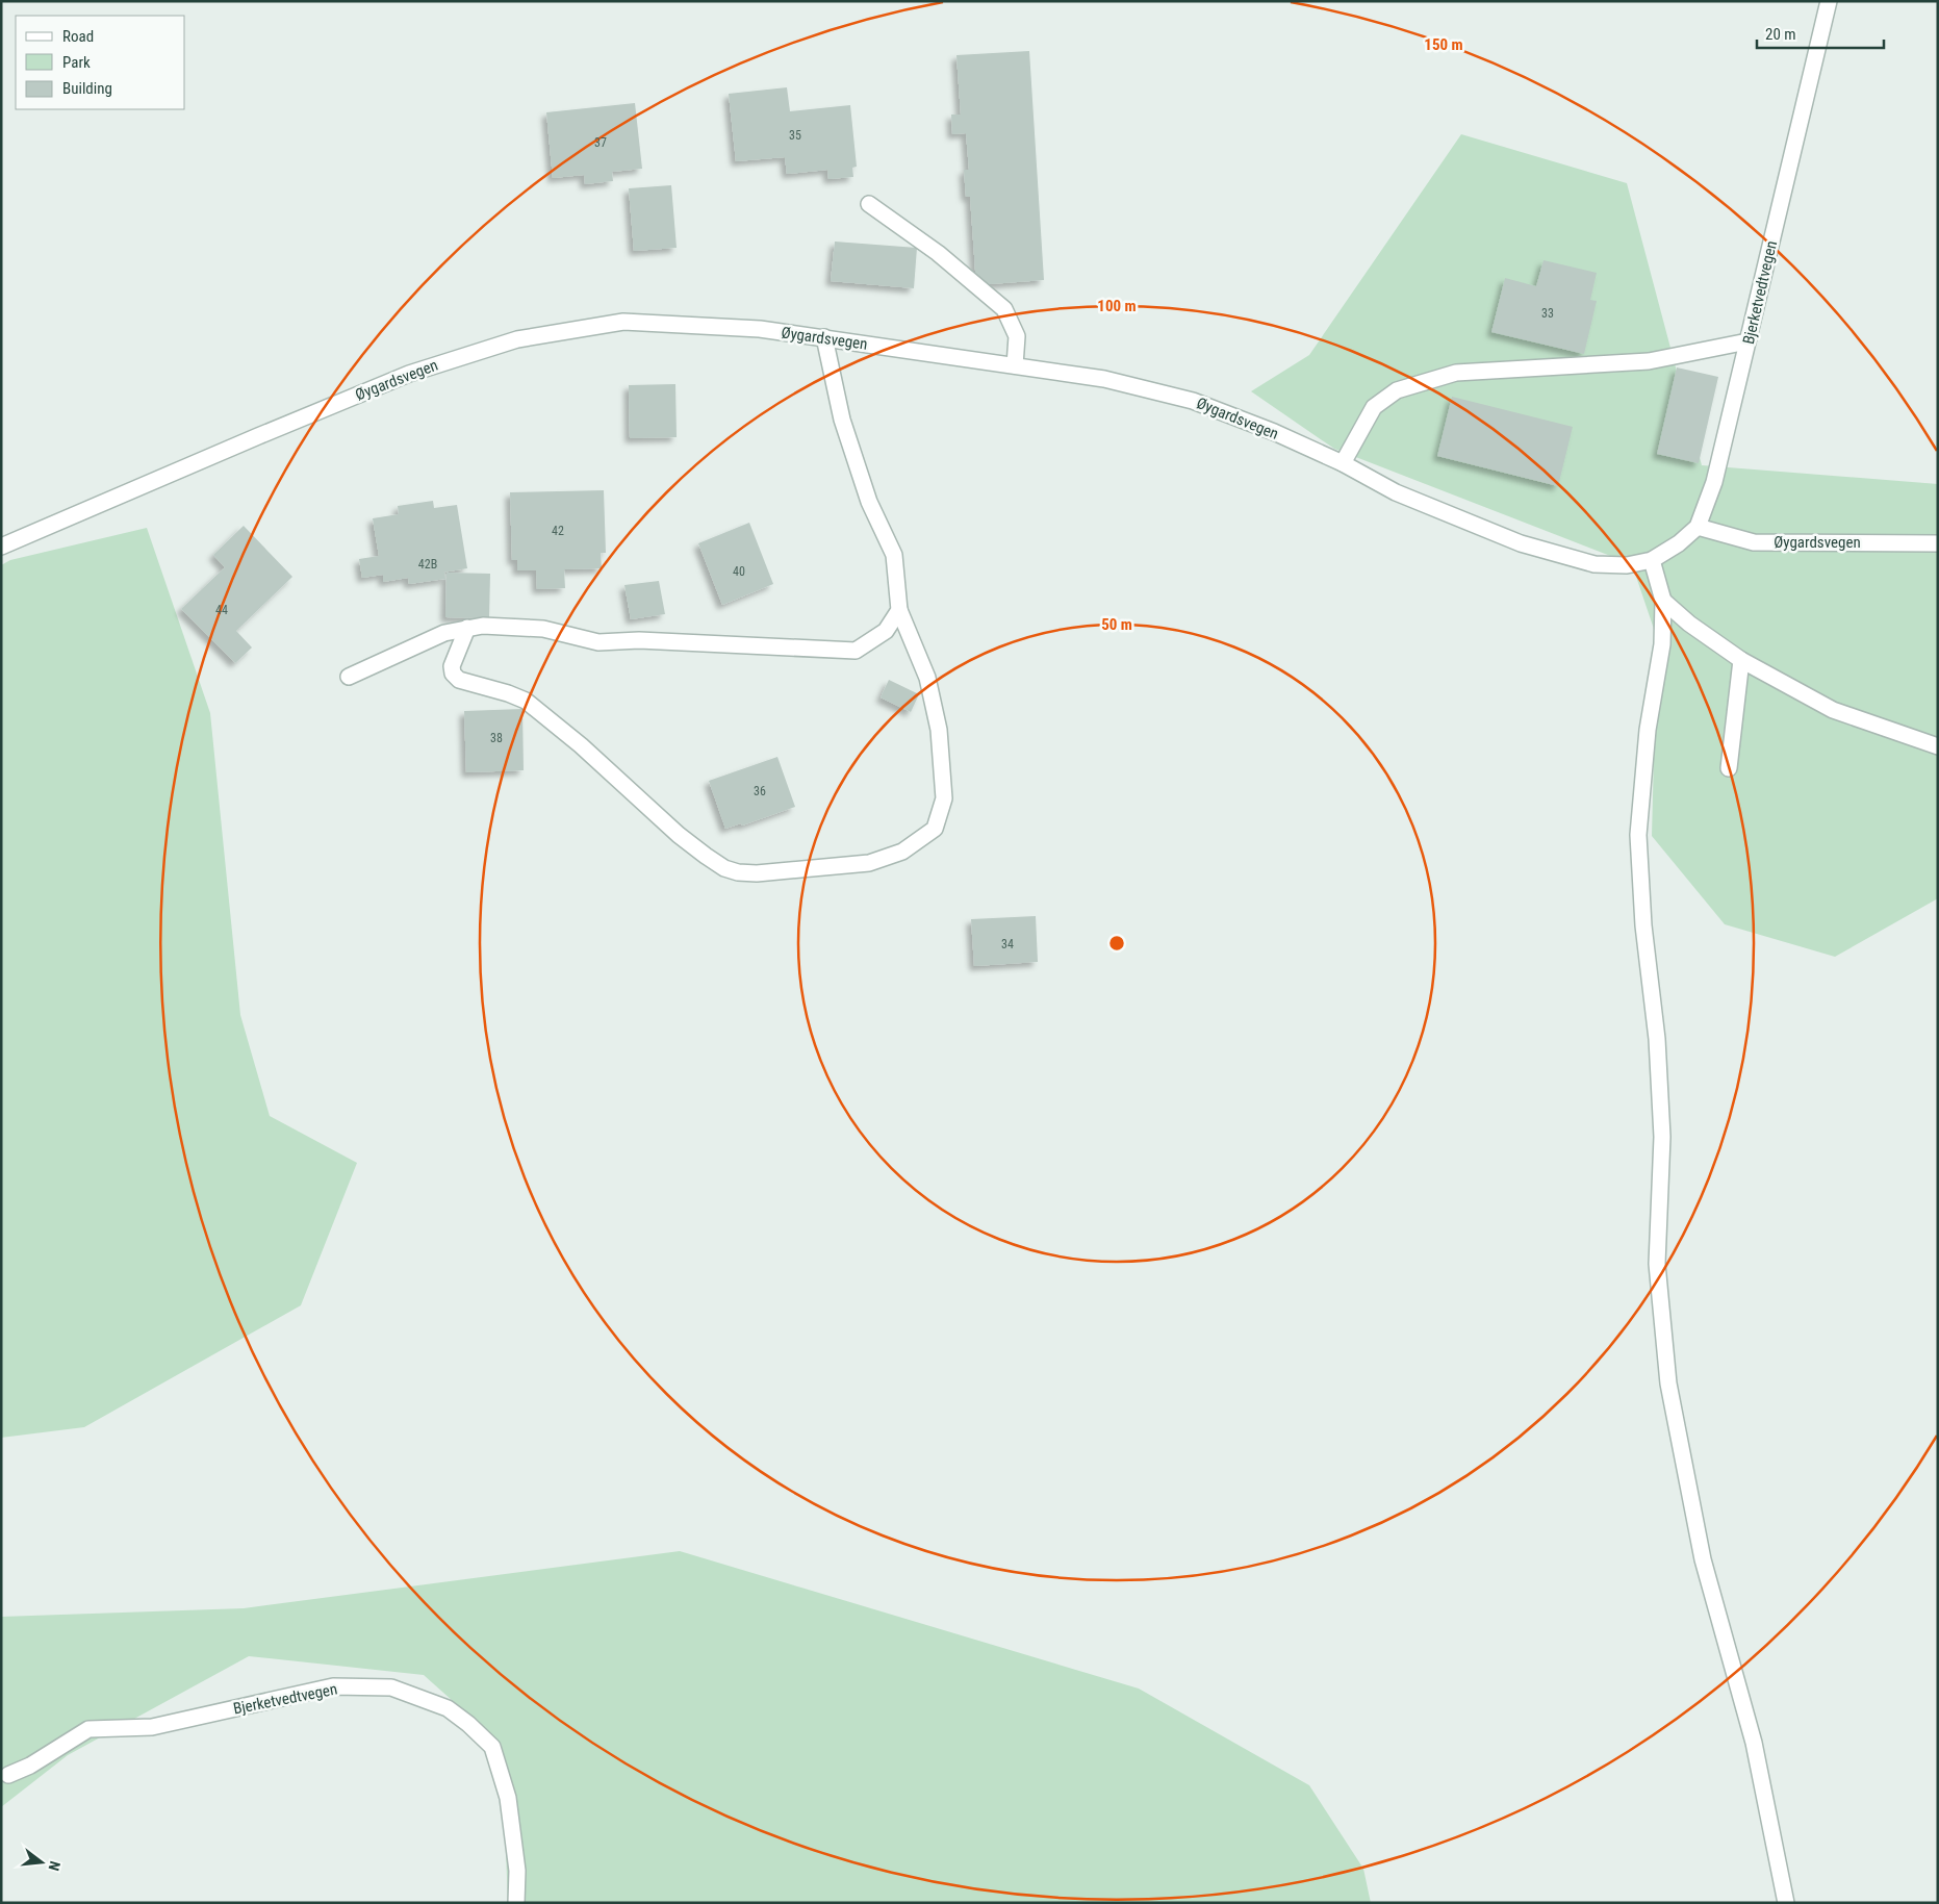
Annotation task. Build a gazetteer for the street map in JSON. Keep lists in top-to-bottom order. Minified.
{"streets":{"street":["Bjerketvedtvegen","Øygardsvegen"]},"crossings":[["Bjerketvedtvegen","Øygardsvegen"]],"house_numbers":["35","37","33","42","42B","40","44","38","36","34"],"legend":["Road","Park","Building"],"scale_bar":"20 m","north":"right","rings":["150 m","100 m","50 m"]}
